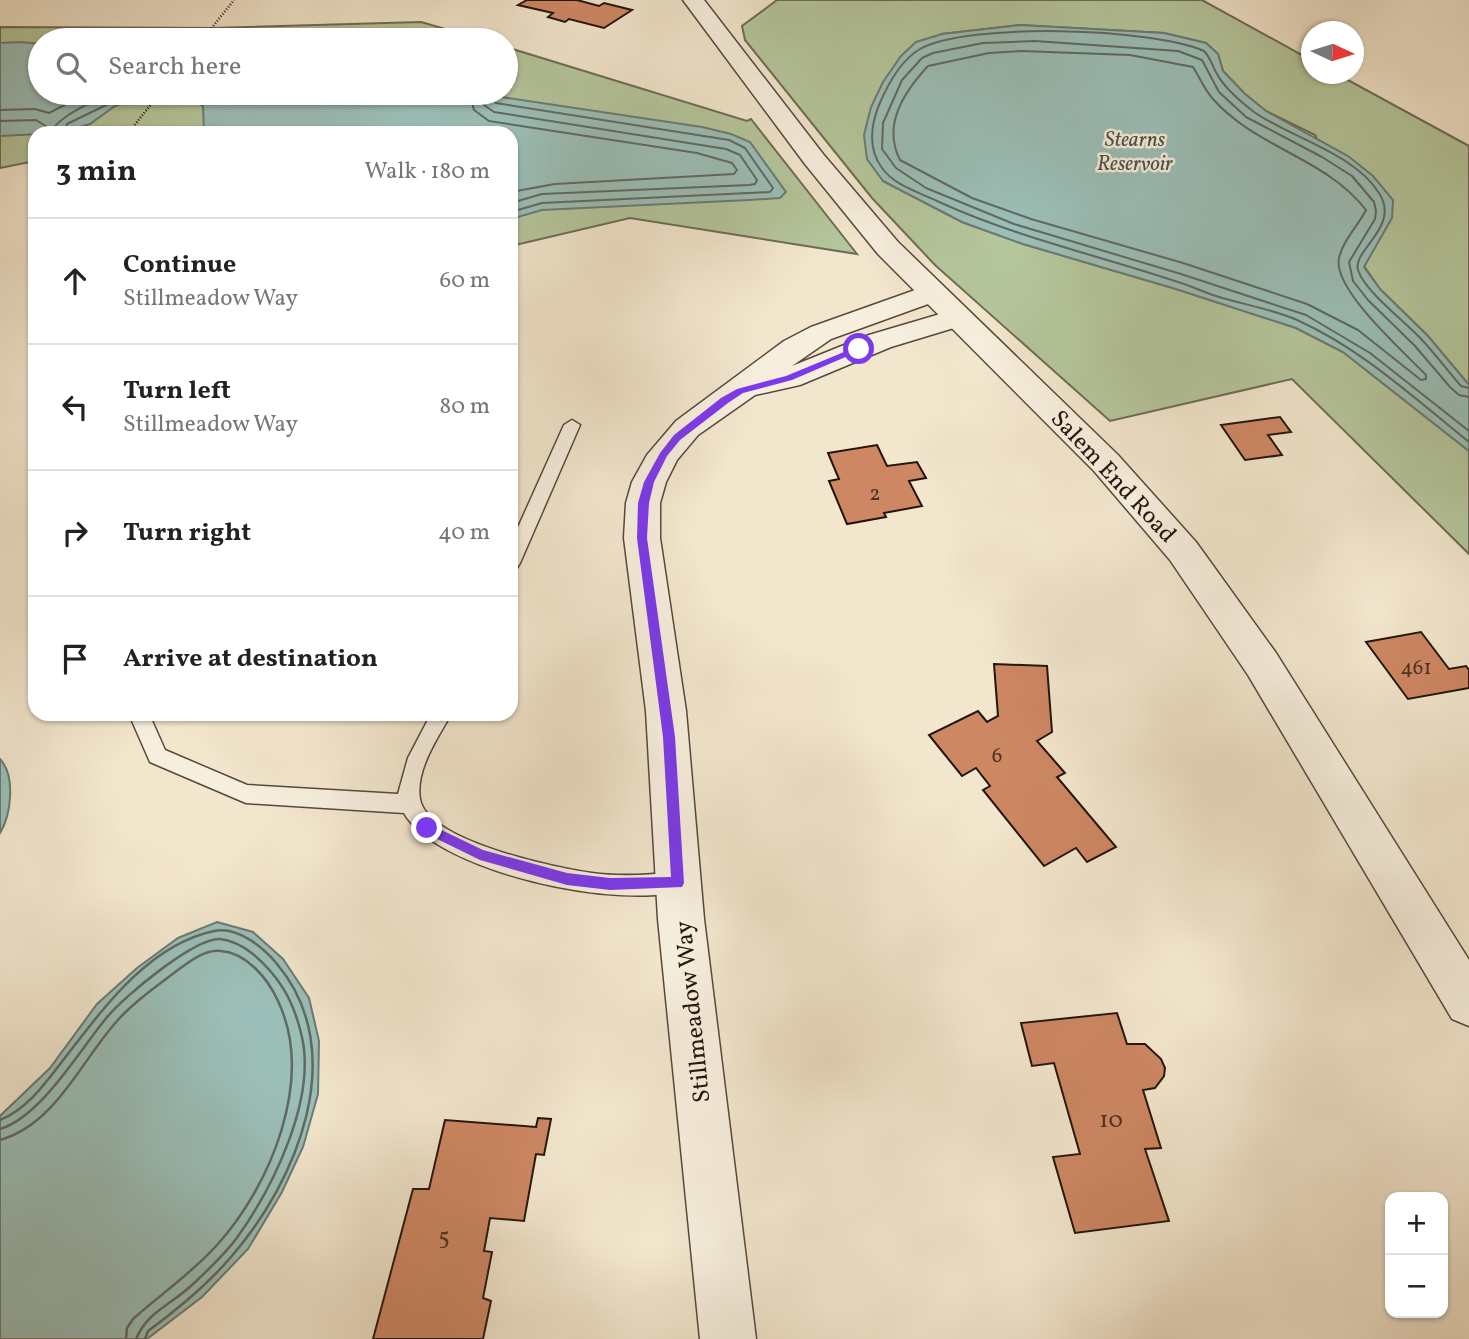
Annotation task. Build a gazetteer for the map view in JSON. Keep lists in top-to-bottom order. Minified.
{"streets":{"street":["Salem End Road","Stillmeadow Way"]},"crossings":[["Salem End Road","Stillmeadow Way"]],"water":["Stearns Reservoir"],"house_numbers":["2","461","6","10","5"],"north":"right","page":{"search":"Search here","heading":["3 min","Walk · 180 m"],"list":[["Continue","Stillmeadow Way","60 m"],["Turn left","Stillmeadow Way","80 m"],["Turn right","40 m"],"Arrive at destination"],"map_buttons":["+","−"]}}
